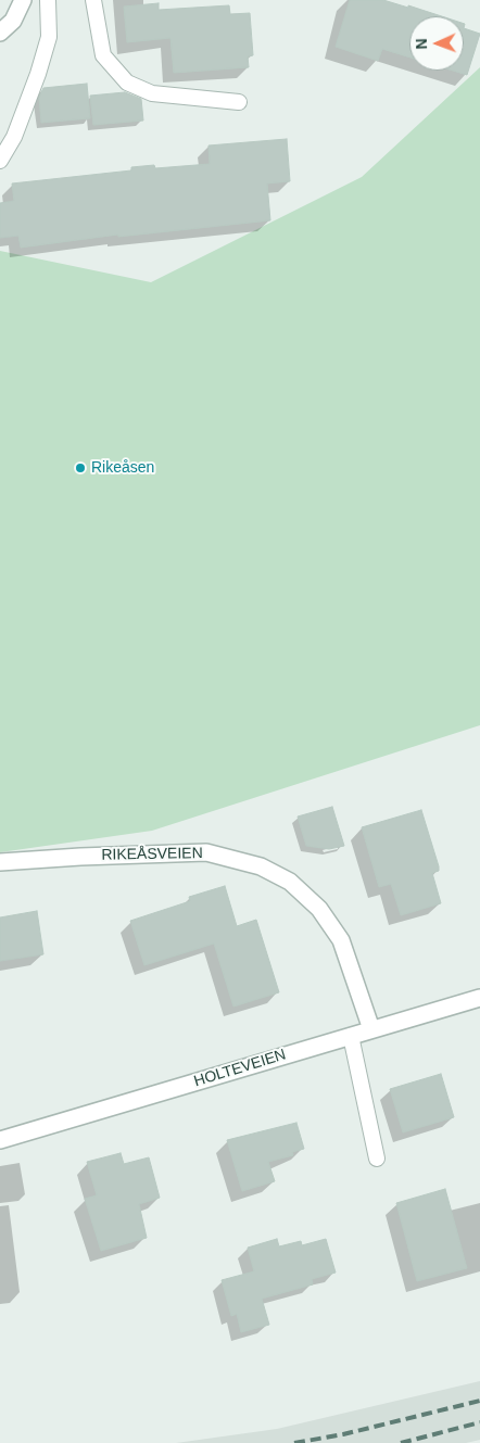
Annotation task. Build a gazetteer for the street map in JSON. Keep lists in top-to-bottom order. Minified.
{"streets":{"street":["RIKEÅSVEIEN","HOLTEVEIEN"]},"crossings":[["RIKEÅSVEIEN","HOLTEVEIEN"]],"places":["Rikeåsen"],"north":"left"}
